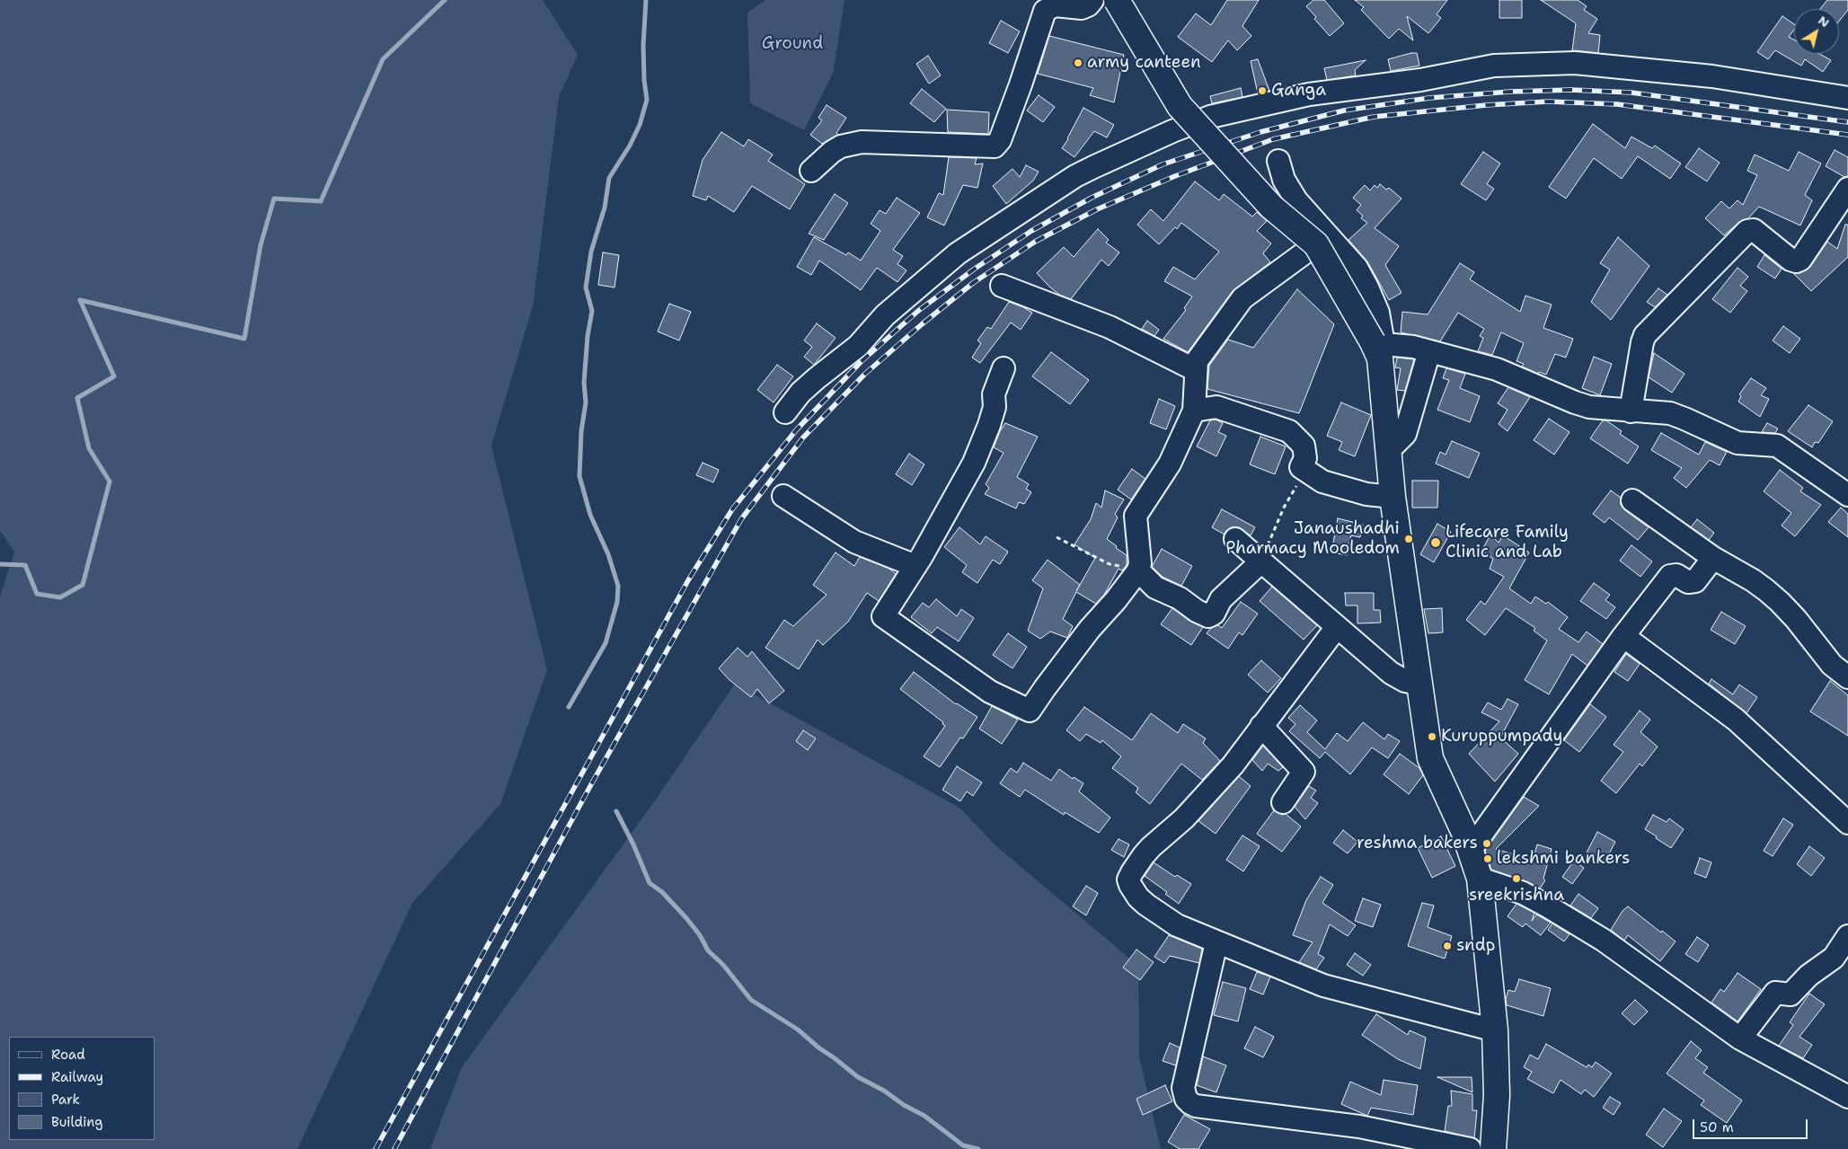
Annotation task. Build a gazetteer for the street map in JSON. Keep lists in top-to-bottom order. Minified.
{"parks":["Ground"],"places":["army canteen","Ganga","Janaushadhi Pharmacy Mooledom","Lifecare Family Clinic and Lab","Kuruppumpady","reshma bakers","lekshmi bankers","sreekrishna","sndp"],"legend":["Road","Railway","Park","Building"],"scale_bar":"50 m","north":"top right"}
